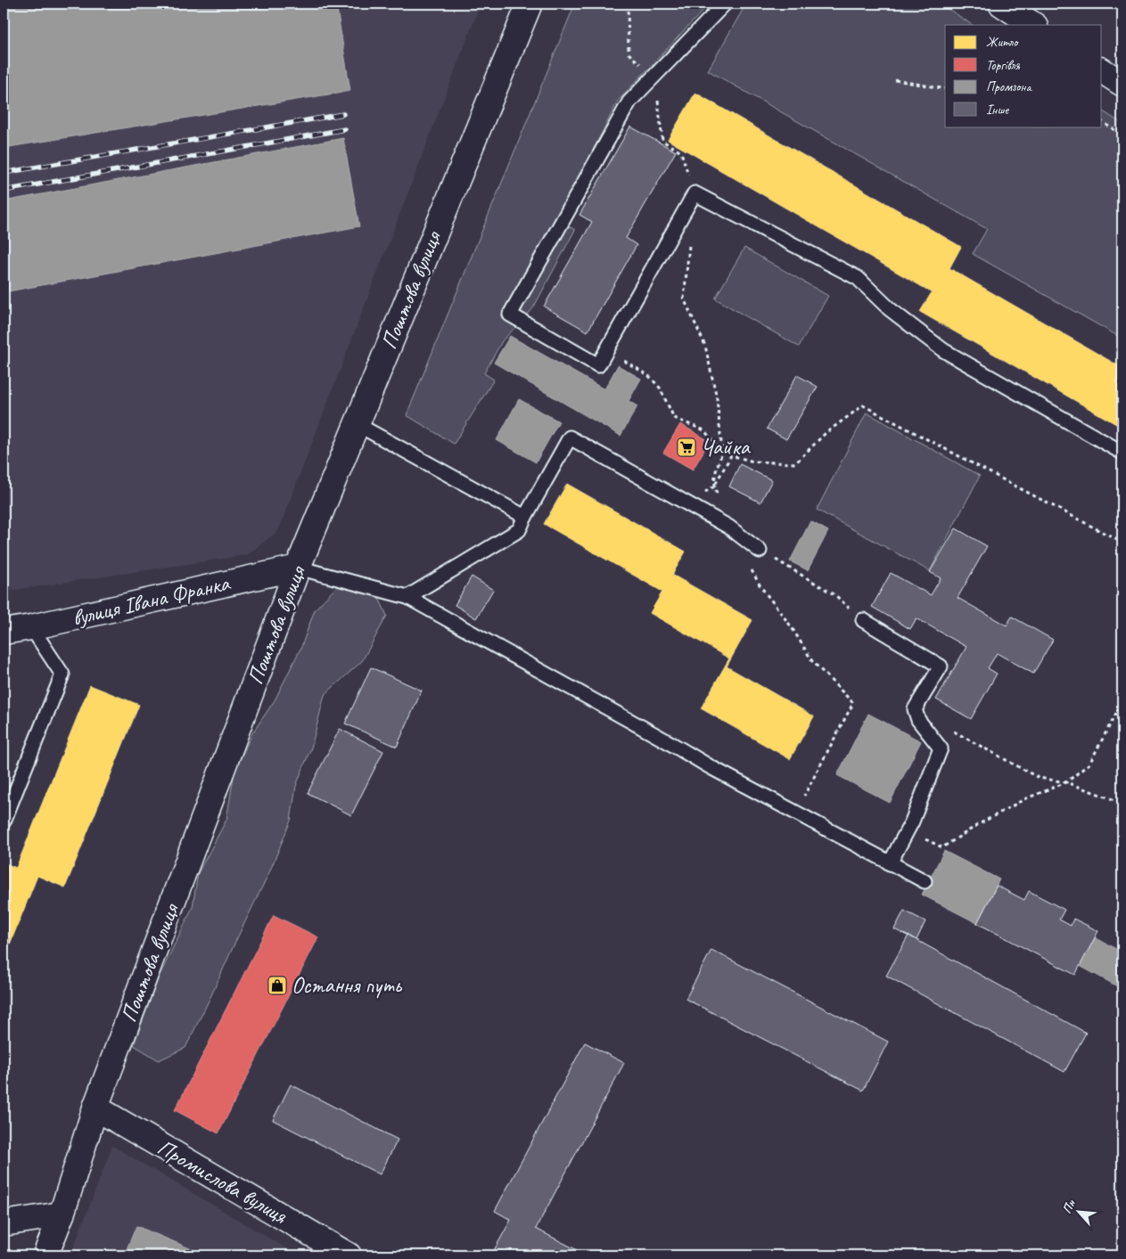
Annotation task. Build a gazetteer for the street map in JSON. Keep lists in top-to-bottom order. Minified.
{"streets":{"street":["Поштова вулиця","вулиця Івана Франка","Промислова вулиця"]},"crossings":[["Поштова вулиця","вулиця Івана Франка"],["Поштова вулиця","Промислова вулиця"]],"places":{"supermarket":["Чайка"],"shop":["Остання путь"]},"legend":["Житло","Торгівля","Промзона","Інше"],"north":"top left"}
